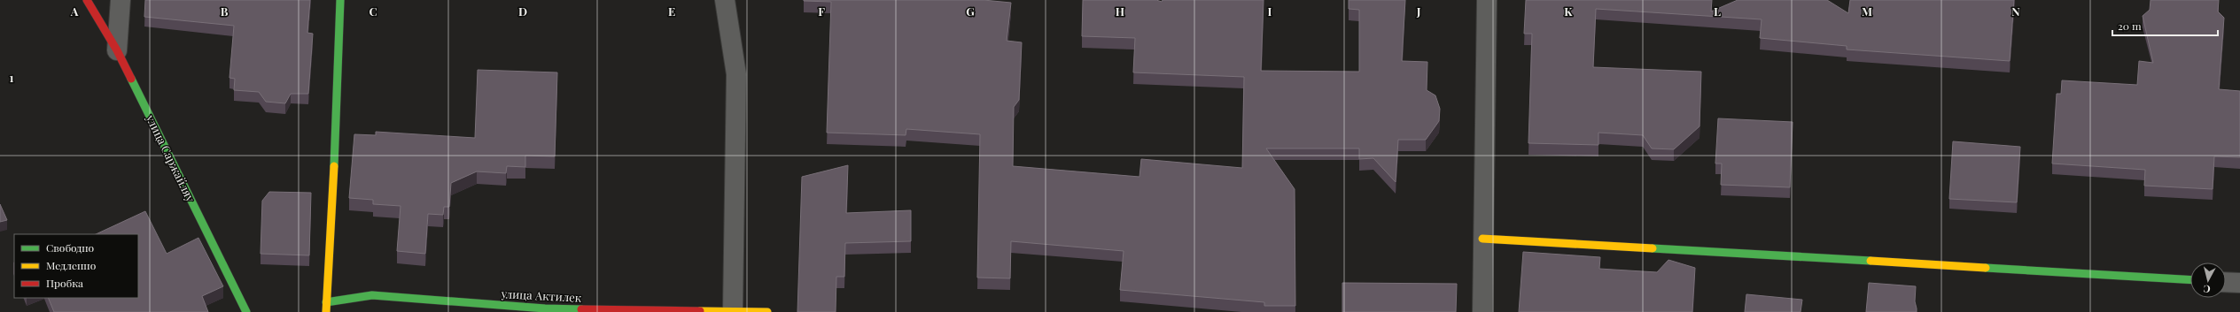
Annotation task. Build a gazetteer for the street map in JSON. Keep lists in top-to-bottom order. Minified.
{"streets":{"street":["улица Саржайляу","улица Актилек"]},"legend":["Свободно","Медленно","Пробка"],"scale_bar":"20 m","north":"bottom","grid":{"columns":["A","B","C","D","E","F","G","H","I","J","K","L","M","N"],"rows":["1"]}}
